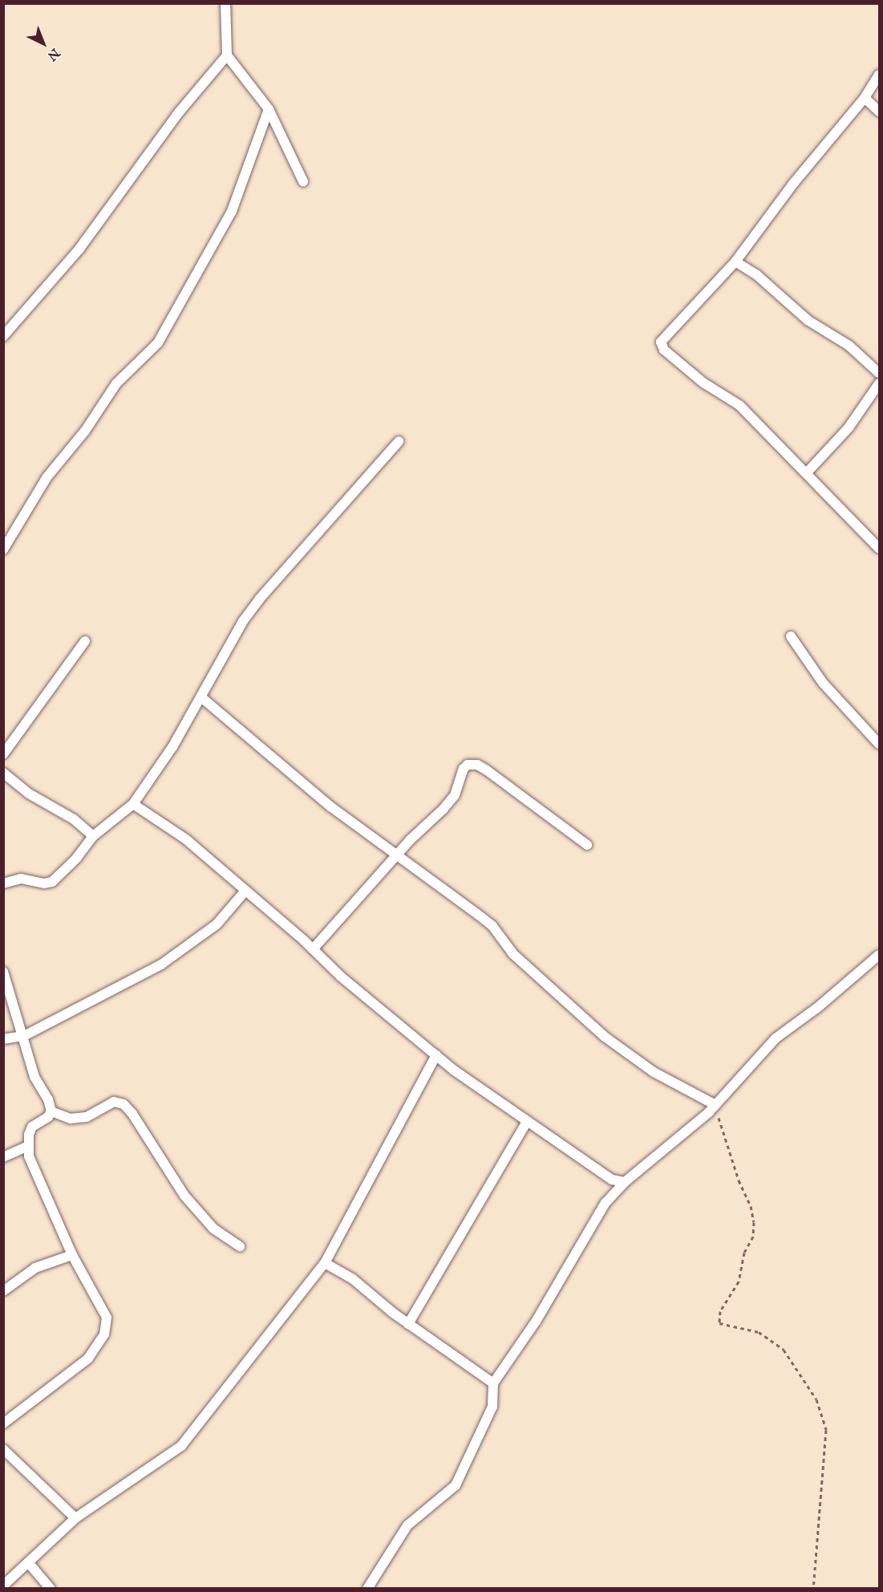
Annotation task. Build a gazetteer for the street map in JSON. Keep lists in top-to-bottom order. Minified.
{"north":"bottom right"}
